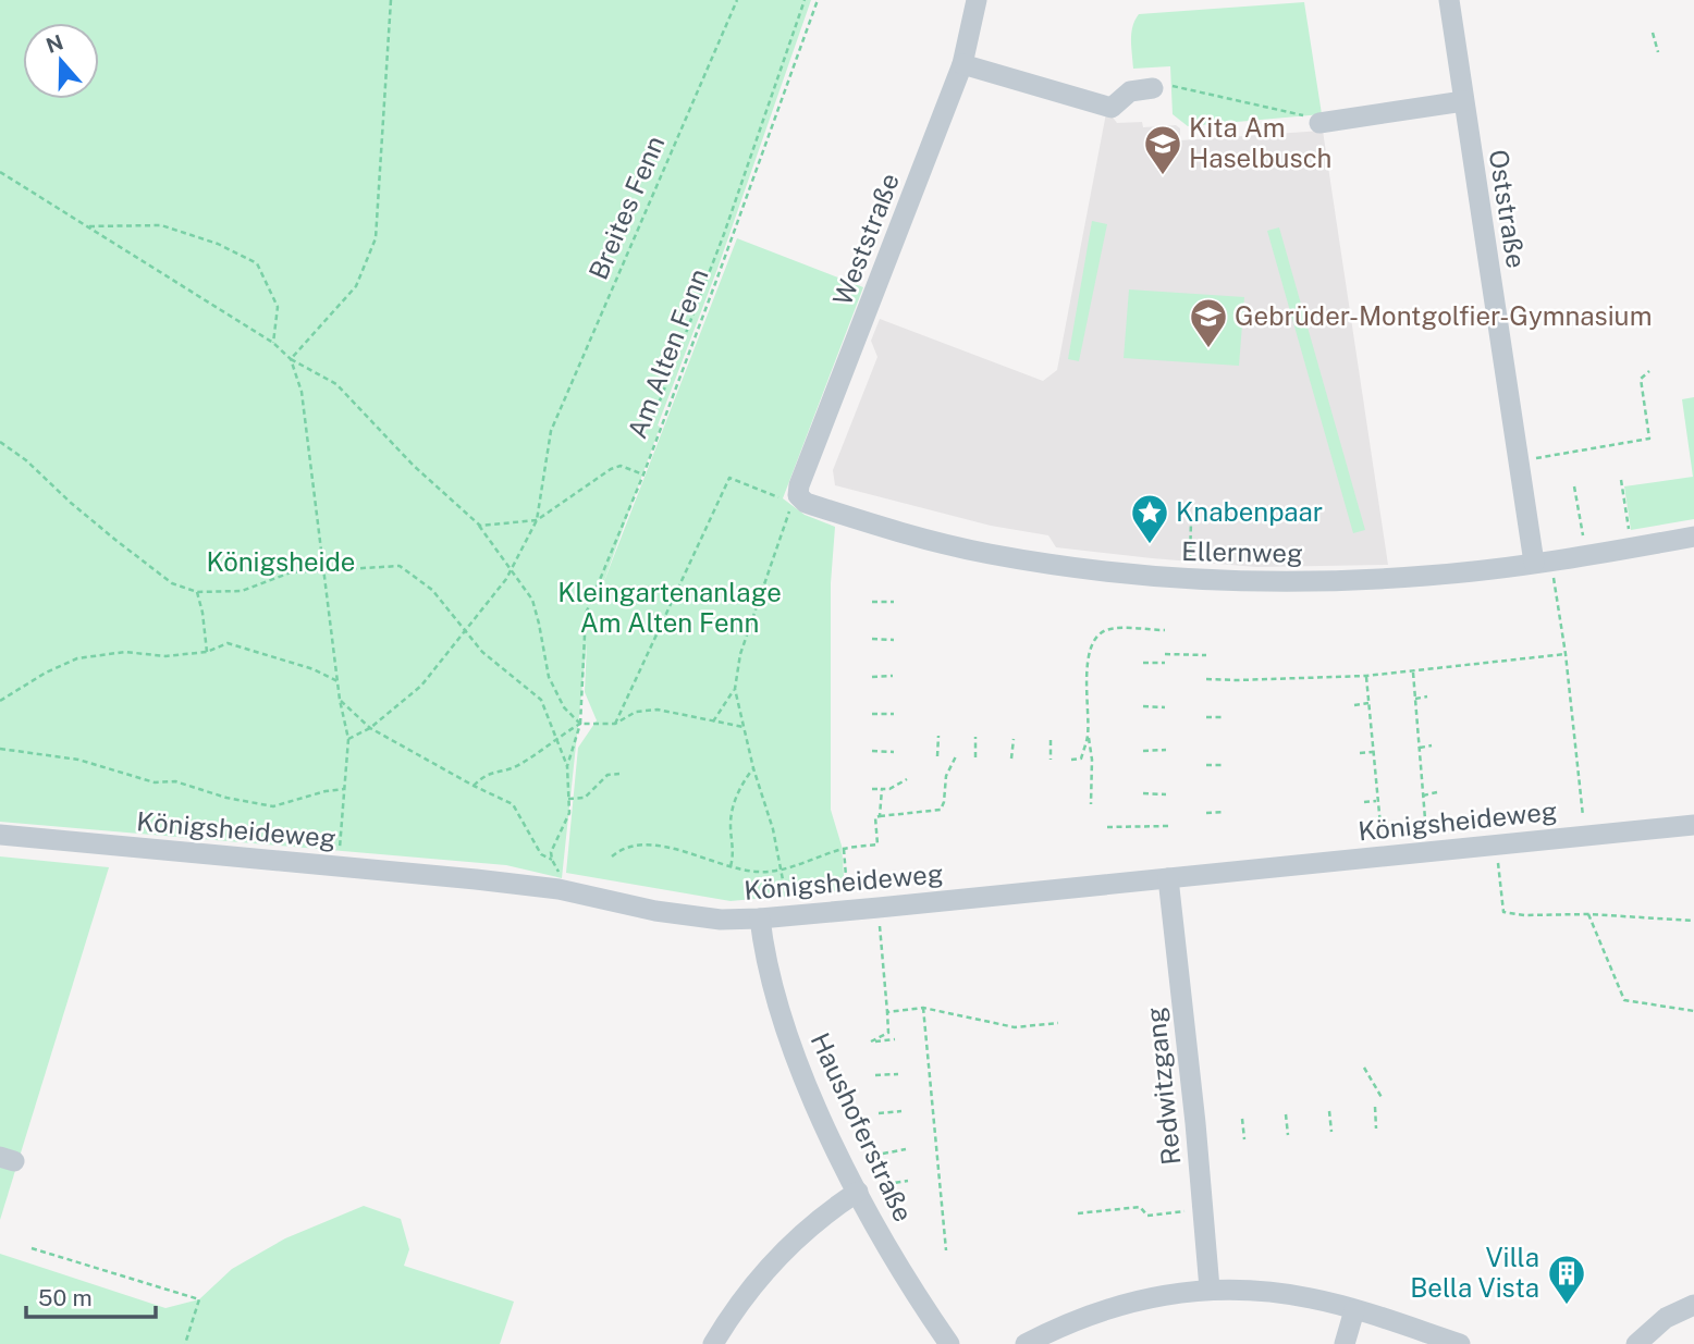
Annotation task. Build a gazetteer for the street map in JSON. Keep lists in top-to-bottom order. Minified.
{"streets":{"street":["Oststraße","Weststraße","Ellernweg","Königsheideweg","Redwitzgang","Haushoferstraße"],"path":["Breites Fenn","Am Alten Fenn"]},"crossings":[["Oststraße","Ellernweg"],["Weststraße","Ellernweg"],["Königsheideweg","Redwitzgang"],["Königsheideweg","Haushoferstraße"]],"parks":["Königsheide","Kleingartenanlage Am Alten Fenn"],"places":{"school or university":["Kita Am Haselbusch","Gebrüder-Montgolfier-Gymnasium"],"place":["Knabenpaar"],"building":["Villa Bella Vista"]},"scale_bar":"50 m","north":"top"}
